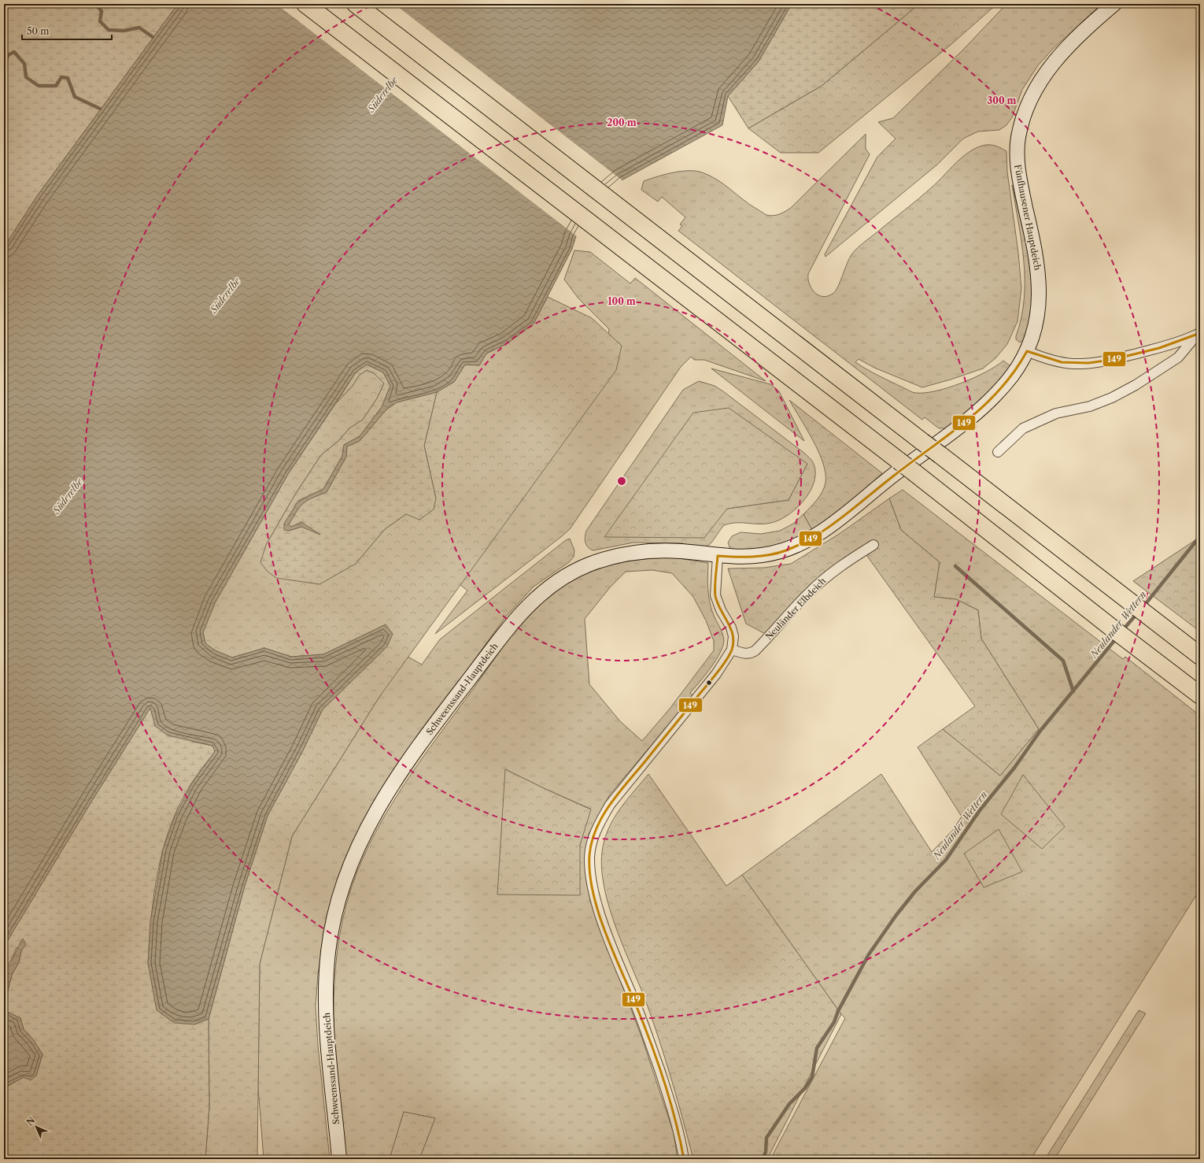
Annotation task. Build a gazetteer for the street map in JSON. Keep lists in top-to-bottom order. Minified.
{"streets":{"street":["Fünfhausener Hauptdeich","Neuländer Elbdeich","Schweenssand-Hauptdeich"]},"crossings":[["Fünfhausener Hauptdeich","Schweenssand-Hauptdeich"]],"water":["Süderelbe","Neulander Wettern"],"lines":["transit line 149"],"scale_bar":"50 m","north":"top left","rings":["300 m","200 m","100 m"]}
